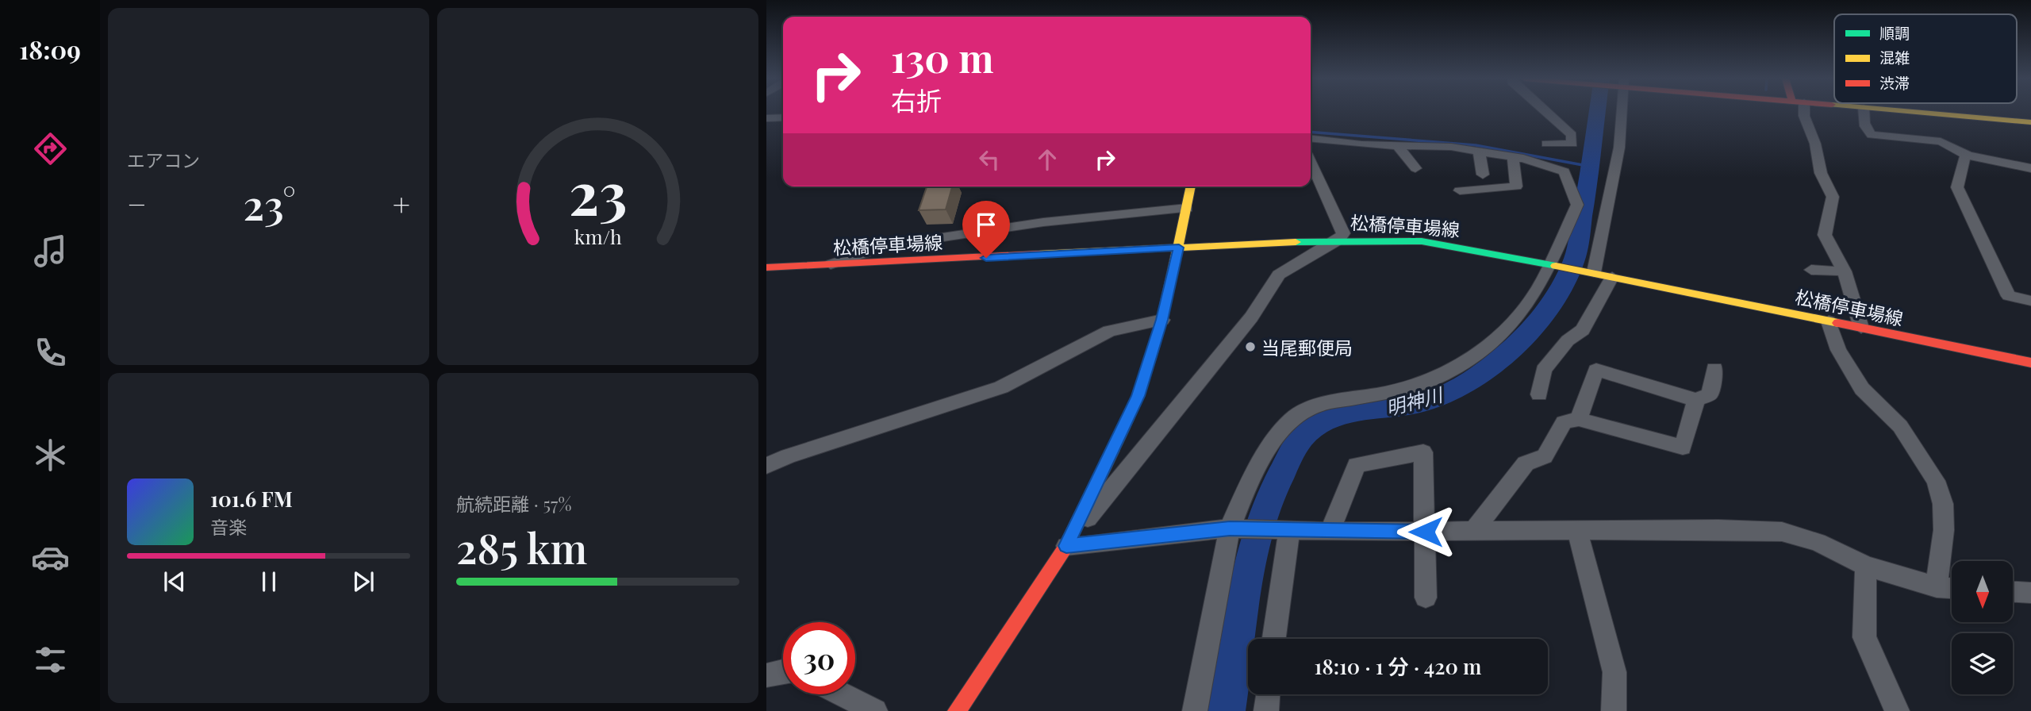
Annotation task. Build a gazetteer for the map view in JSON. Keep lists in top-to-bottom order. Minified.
{"streets":{"street":["松橋停車場線"]},"water":["明神川"],"places":["当尾郵便局"],"legend":["順調","混雑","渋滞"],"north":"bottom","page":{"tabs":"18:09","tile":["エアコン",["航続距離 · 57%","285 km"]],"turn":["130 m","右折"],"heat":["−","23°","+"],"song":["101.6 FM","音楽"],"limit":"30","trip":"18:10 · 1 分 · 420 m","gauge":["23","km/h"]}}
